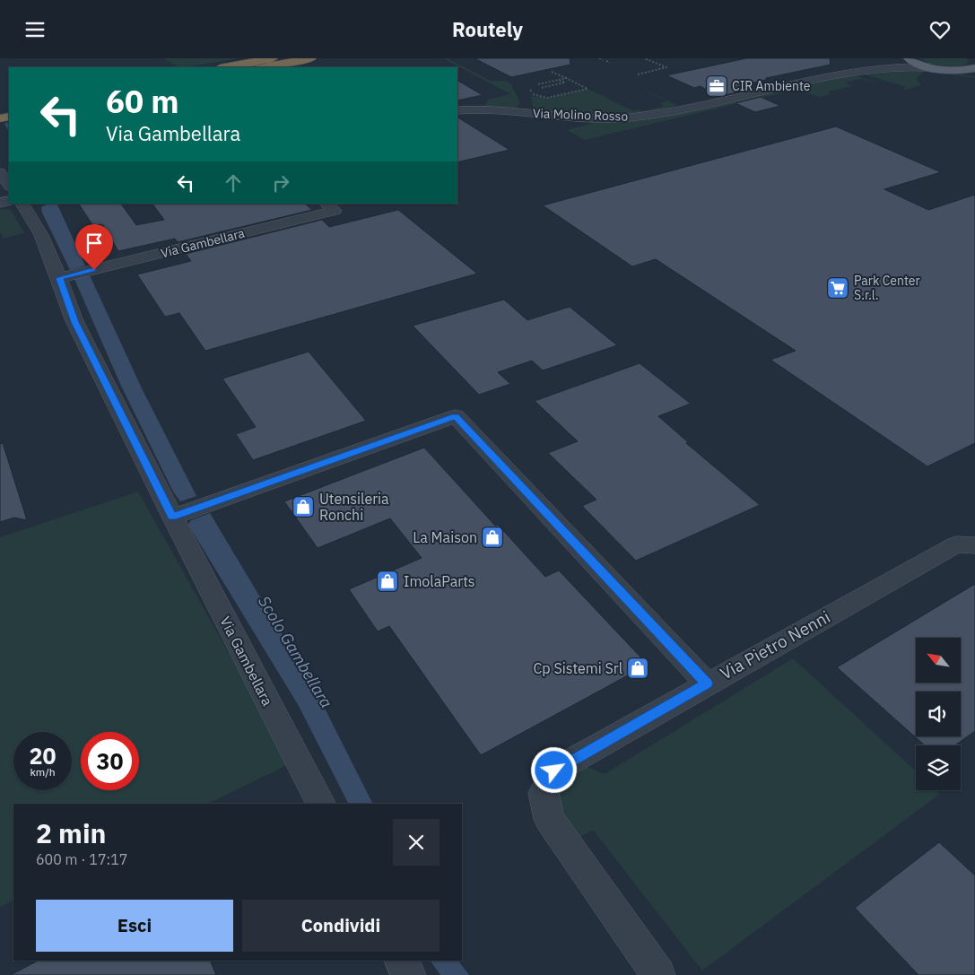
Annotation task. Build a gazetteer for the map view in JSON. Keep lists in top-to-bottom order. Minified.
{"streets":{"street":["Via Molino Rosso","Via Gambellara","Via Pietro Nenni"]},"water":["Scolo Gambellara"],"places":{"office":["CIR Ambiente"],"supermarket":["Park Center S.r.l."],"shop":["Utensileria Ronchi","La Maison","ImolaParts","Cp Sistemi Srl"]},"north":"top left","page":{"header":"Routely","turn":["60 m","Via Gambellara"],"speed":"20 km/h","limit":"30","heading":["2 min","600 m · 17:17"],"buttons":["Esci","Condividi"]}}
